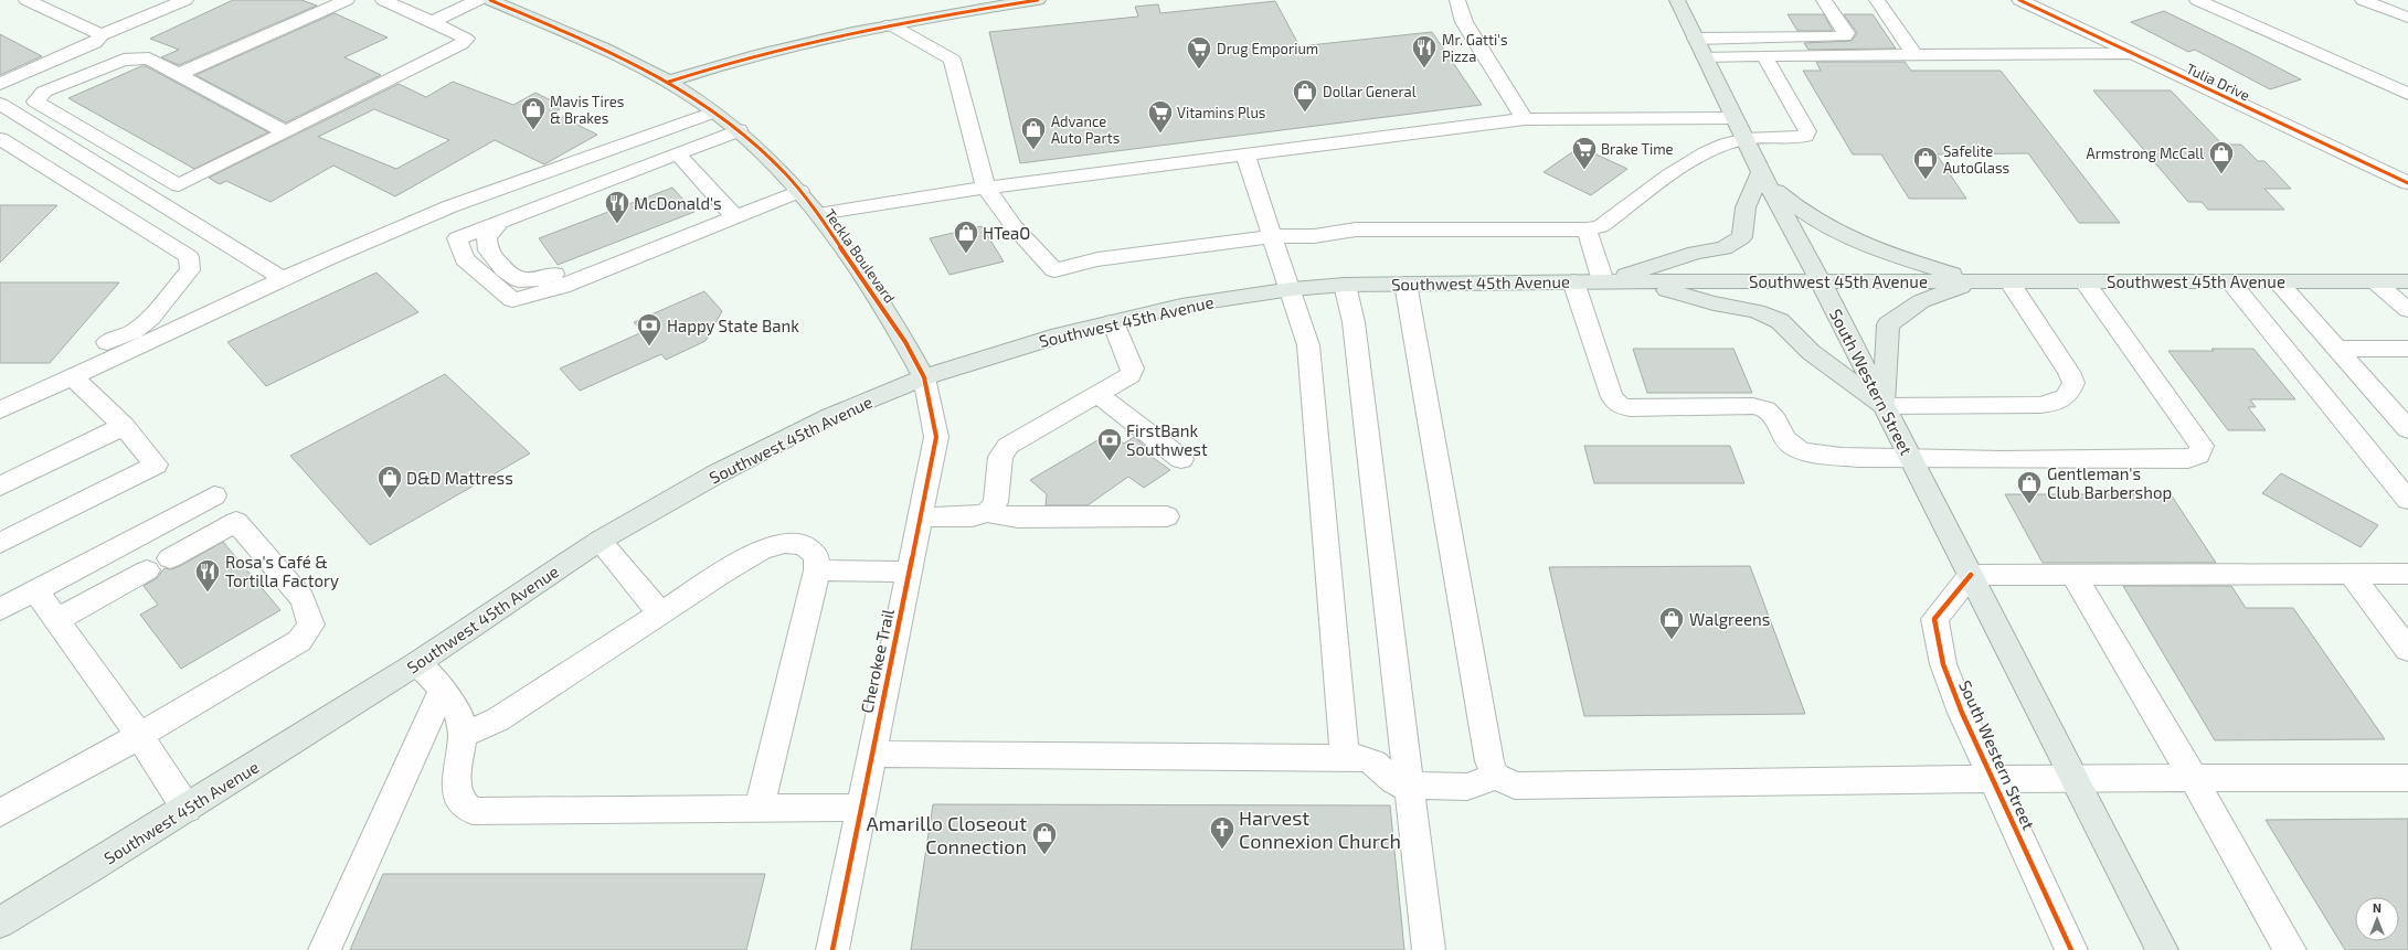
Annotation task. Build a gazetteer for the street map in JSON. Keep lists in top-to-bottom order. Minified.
{"streets":{"main road":["Teckla Boulevard","Southwest 45th Avenue","South Western Street"],"street":["Tulia Drive","Cherokee Trail"]},"crossings":[["Teckla Boulevard","Southwest 45th Avenue"],["Teckla Boulevard","Cherokee Trail"],["Southwest 45th Avenue","South Western Street"],["Southwest 45th Avenue","Cherokee Trail"]],"places":{"restaurant":["Mr. Gatti's Pizza","McDonald's","Rosa's Café & Tortilla Factory"],"supermarket":["Drug Emporium","Vitamins Plus","Brake Time"],"shop":["Dollar General","Mavis Tires & Brakes","Advance Auto Parts","Armstrong McCall","Safelite AutoGlass","HTeaO","D&D Mattress","Gentleman's Club Barbershop","Walgreens","Amarillo Closeout Connection"],"bank":["Happy State Bank","FirstBank Southwest"],"church":["Harvest Connexion Church"]},"north":"top"}
